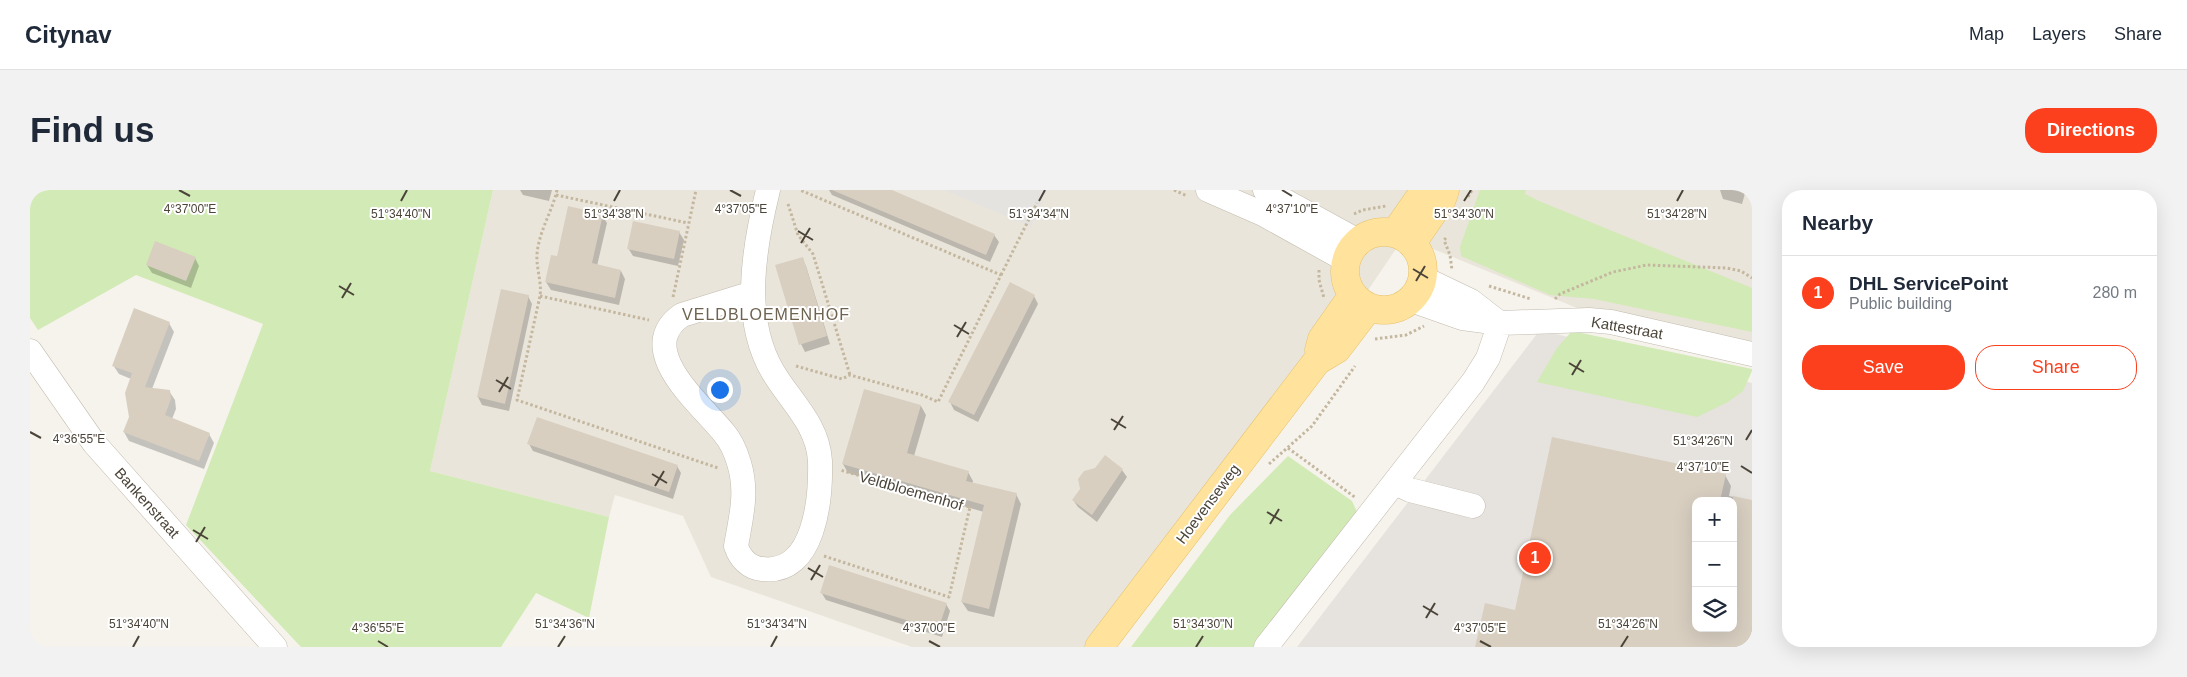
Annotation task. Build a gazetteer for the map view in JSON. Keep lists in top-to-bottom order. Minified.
{"streets":{"main road":["Hoevenseweg"],"street":["Kattestraat","Bankenstraat"],"path":["Veldbloemenhof"]},"districts":["VELDBLOEMENHOF"],"page":{"header":"Citynav","nav":["Map","Layers","Share"],"buttons":["Directions",["Save","Share"]],"title":"Find us","heading":"Nearby","list":[{"mark":"1","name":"DHL ServicePoint","note":"Public building","value":"280 m"}],"map_buttons":["+","−"],"pins":"1"},"coordinates":["4°37'00\"E","4°37'05\"E","4°37'10\"E","51°34'40\"N","51°34'38\"N","51°34'34\"N","51°34'30\"N","51°34'28\"N","4°36'55\"E","51°34'26\"N","51°34'36\"N"]}
